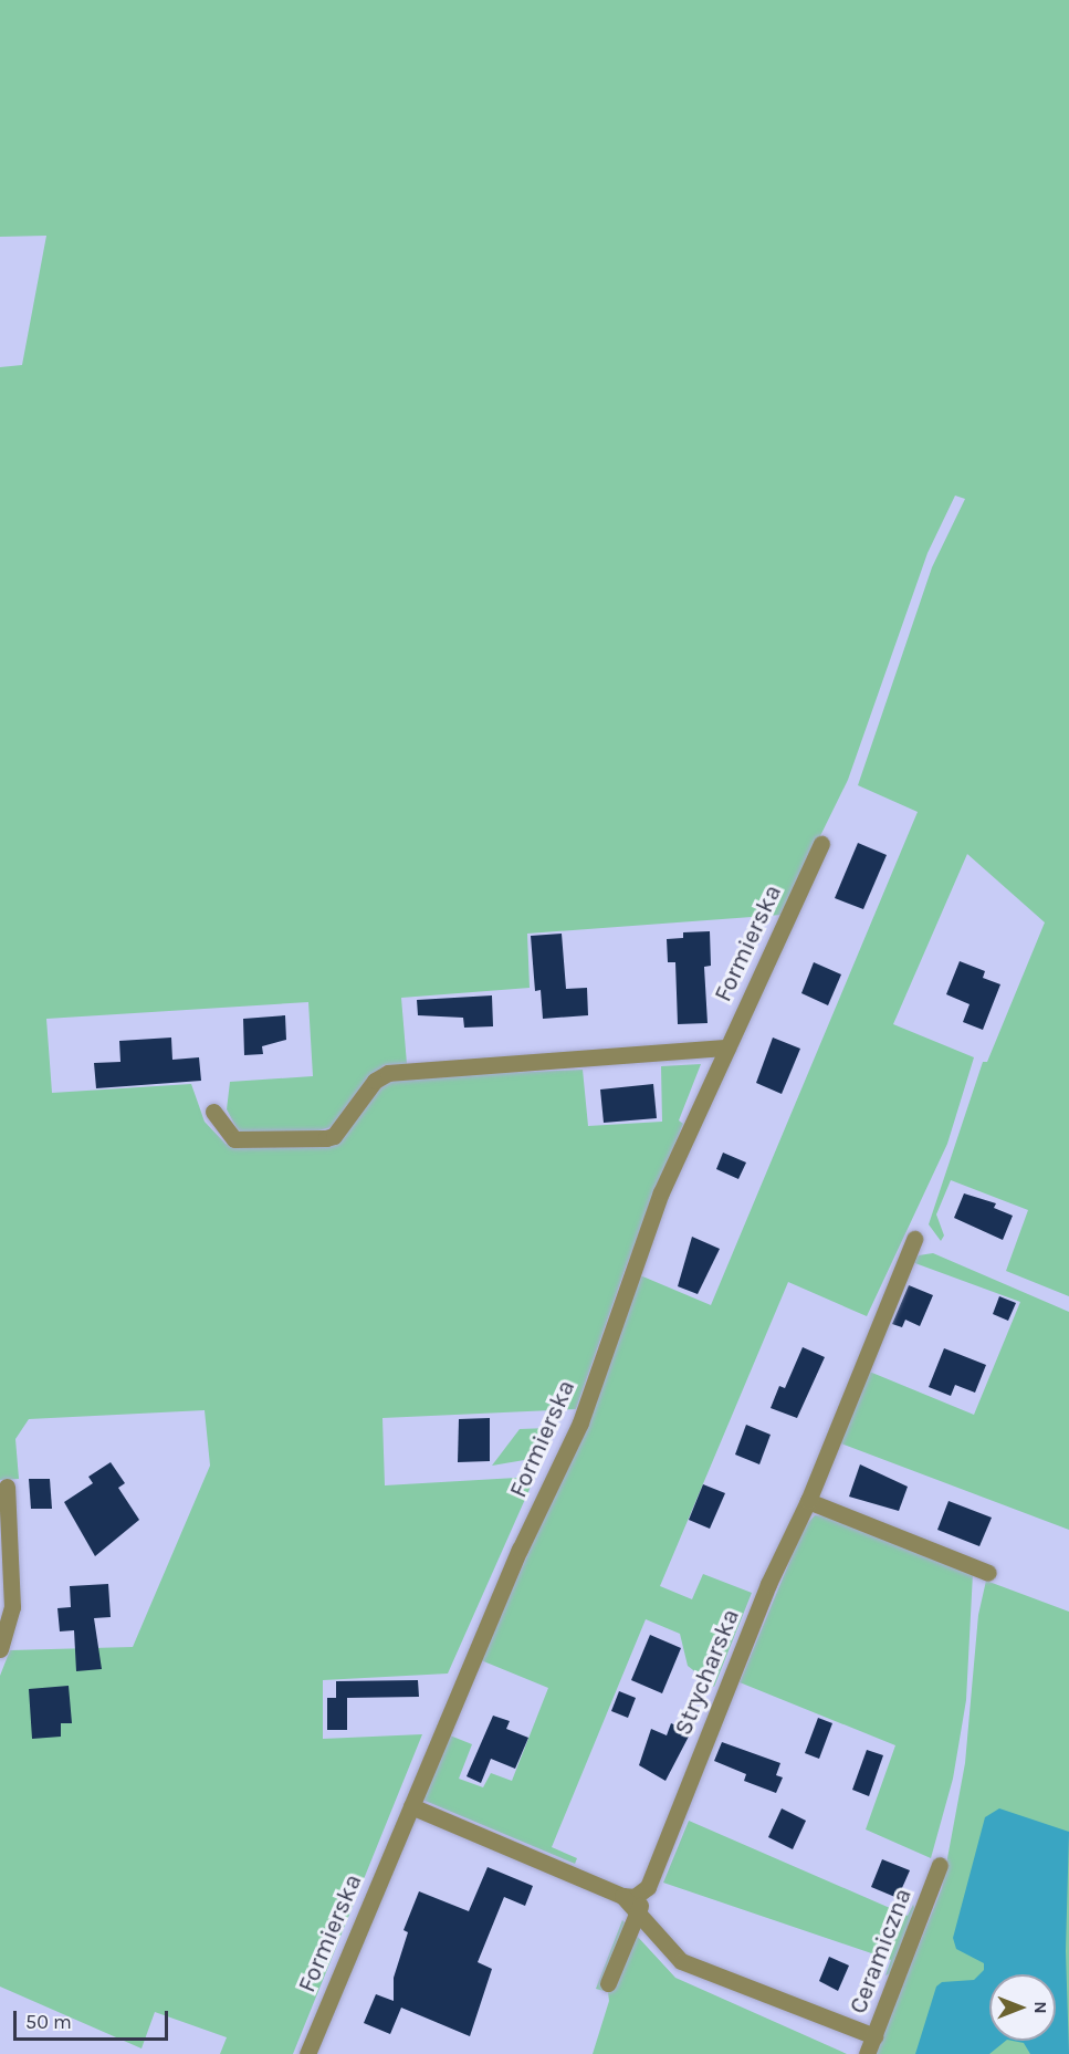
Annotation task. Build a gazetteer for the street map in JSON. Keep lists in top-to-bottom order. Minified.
{"streets":{"street":["Formierska","Strycharska","Ceramiczna"]},"scale_bar":"50 m","north":"right"}
